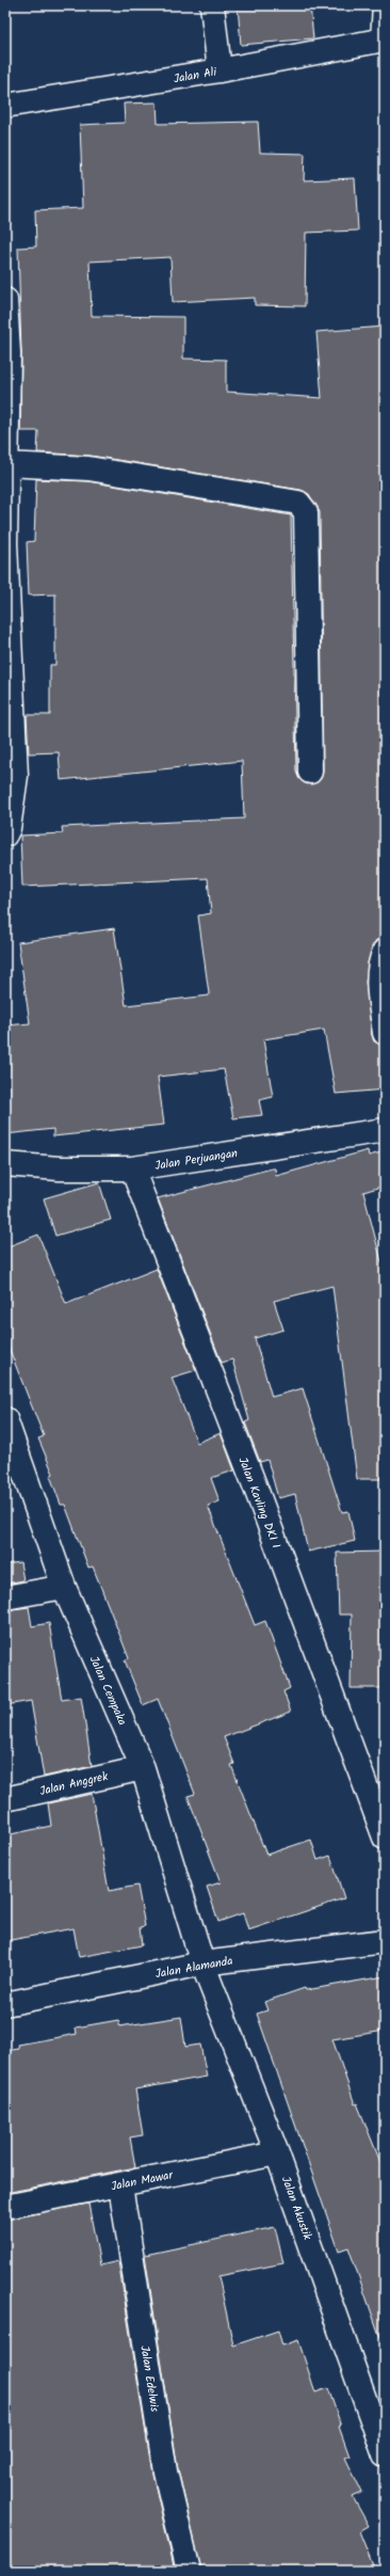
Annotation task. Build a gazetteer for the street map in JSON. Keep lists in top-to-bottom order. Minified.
{"streets":{"street":["Jalan Ali","Jalan Perjuangan","Jalan Kavling DKI I","Jalan Cempaka","Jalan Anggrek","Jalan Alamanda","Jalan Mawar","Jalan Akustik","Jalan Edelwis"]},"crossings":[["Jalan Perjuangan","Jalan Kavling DKI I"],["Jalan Cempaka","Jalan Anggrek"],["Jalan Cempaka","Jalan Alamanda"],["Jalan Cempaka","Jalan Akustik"],["Jalan Alamanda","Jalan Akustik"],["Jalan Mawar","Jalan Akustik"],["Jalan Mawar","Jalan Edelwis"]]}
